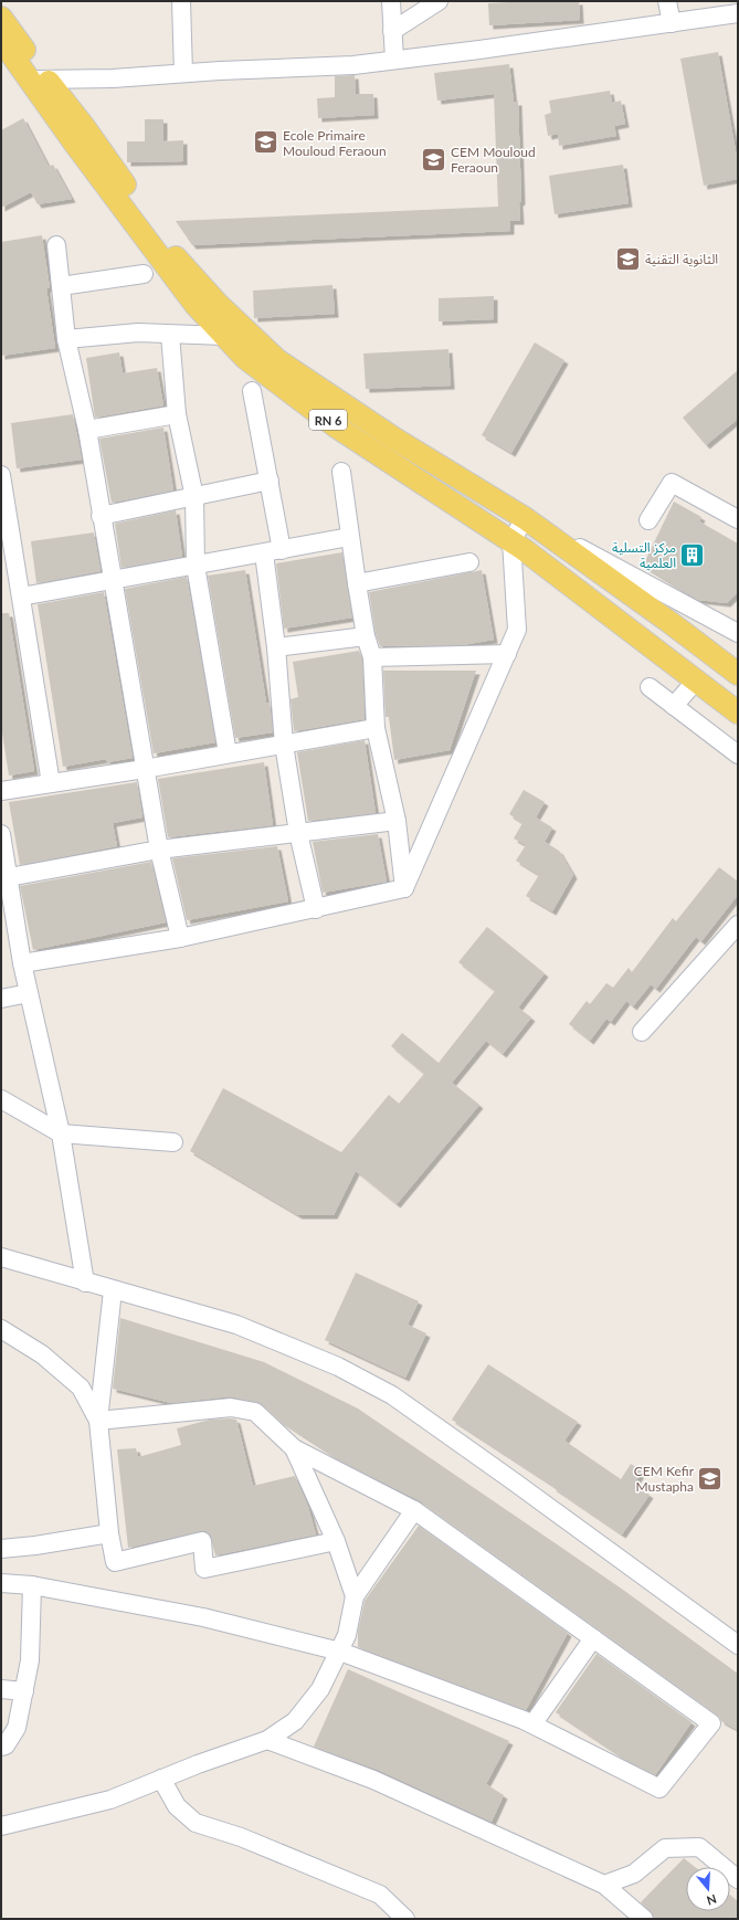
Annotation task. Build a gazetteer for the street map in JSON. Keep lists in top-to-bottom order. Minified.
{"streets":{"main road":["RN 6"]},"places":{"school or university":["Ecole Primaire Mouloud Feraoun","CEM Mouloud Feraoun","الثانوية التقنية","CEM Kefir Mustapha"],"building":["مركز التسلية العلمية"]},"north":"bottom"}
